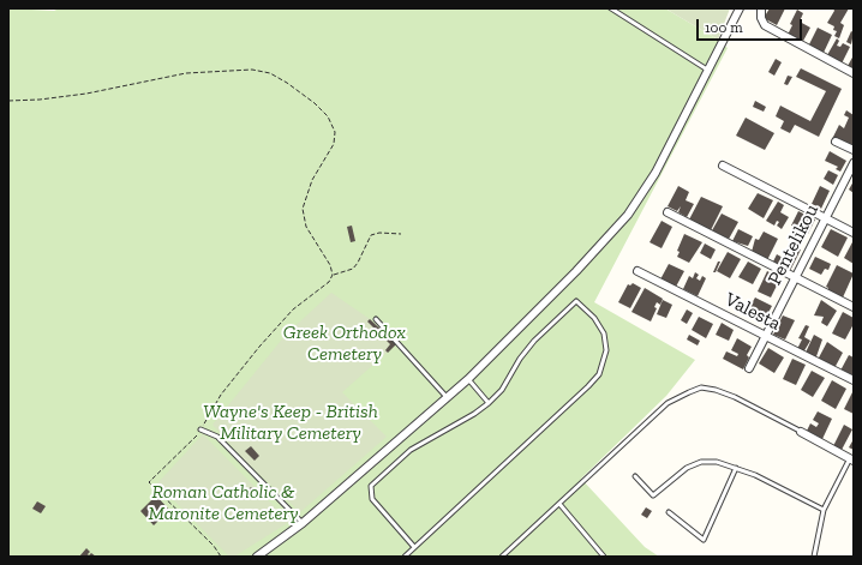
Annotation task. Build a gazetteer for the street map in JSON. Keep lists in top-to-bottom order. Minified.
{"streets":{"street":["Pentelikou","Valesta"]},"crossings":[["Pentelikou","Valesta"]],"parks":["Greek Orthodox Cemetery","Wayne's Keep - British Military Cemetery","Roman Catholic & Maronite Cemetery"],"scale_bar":"100 m"}
